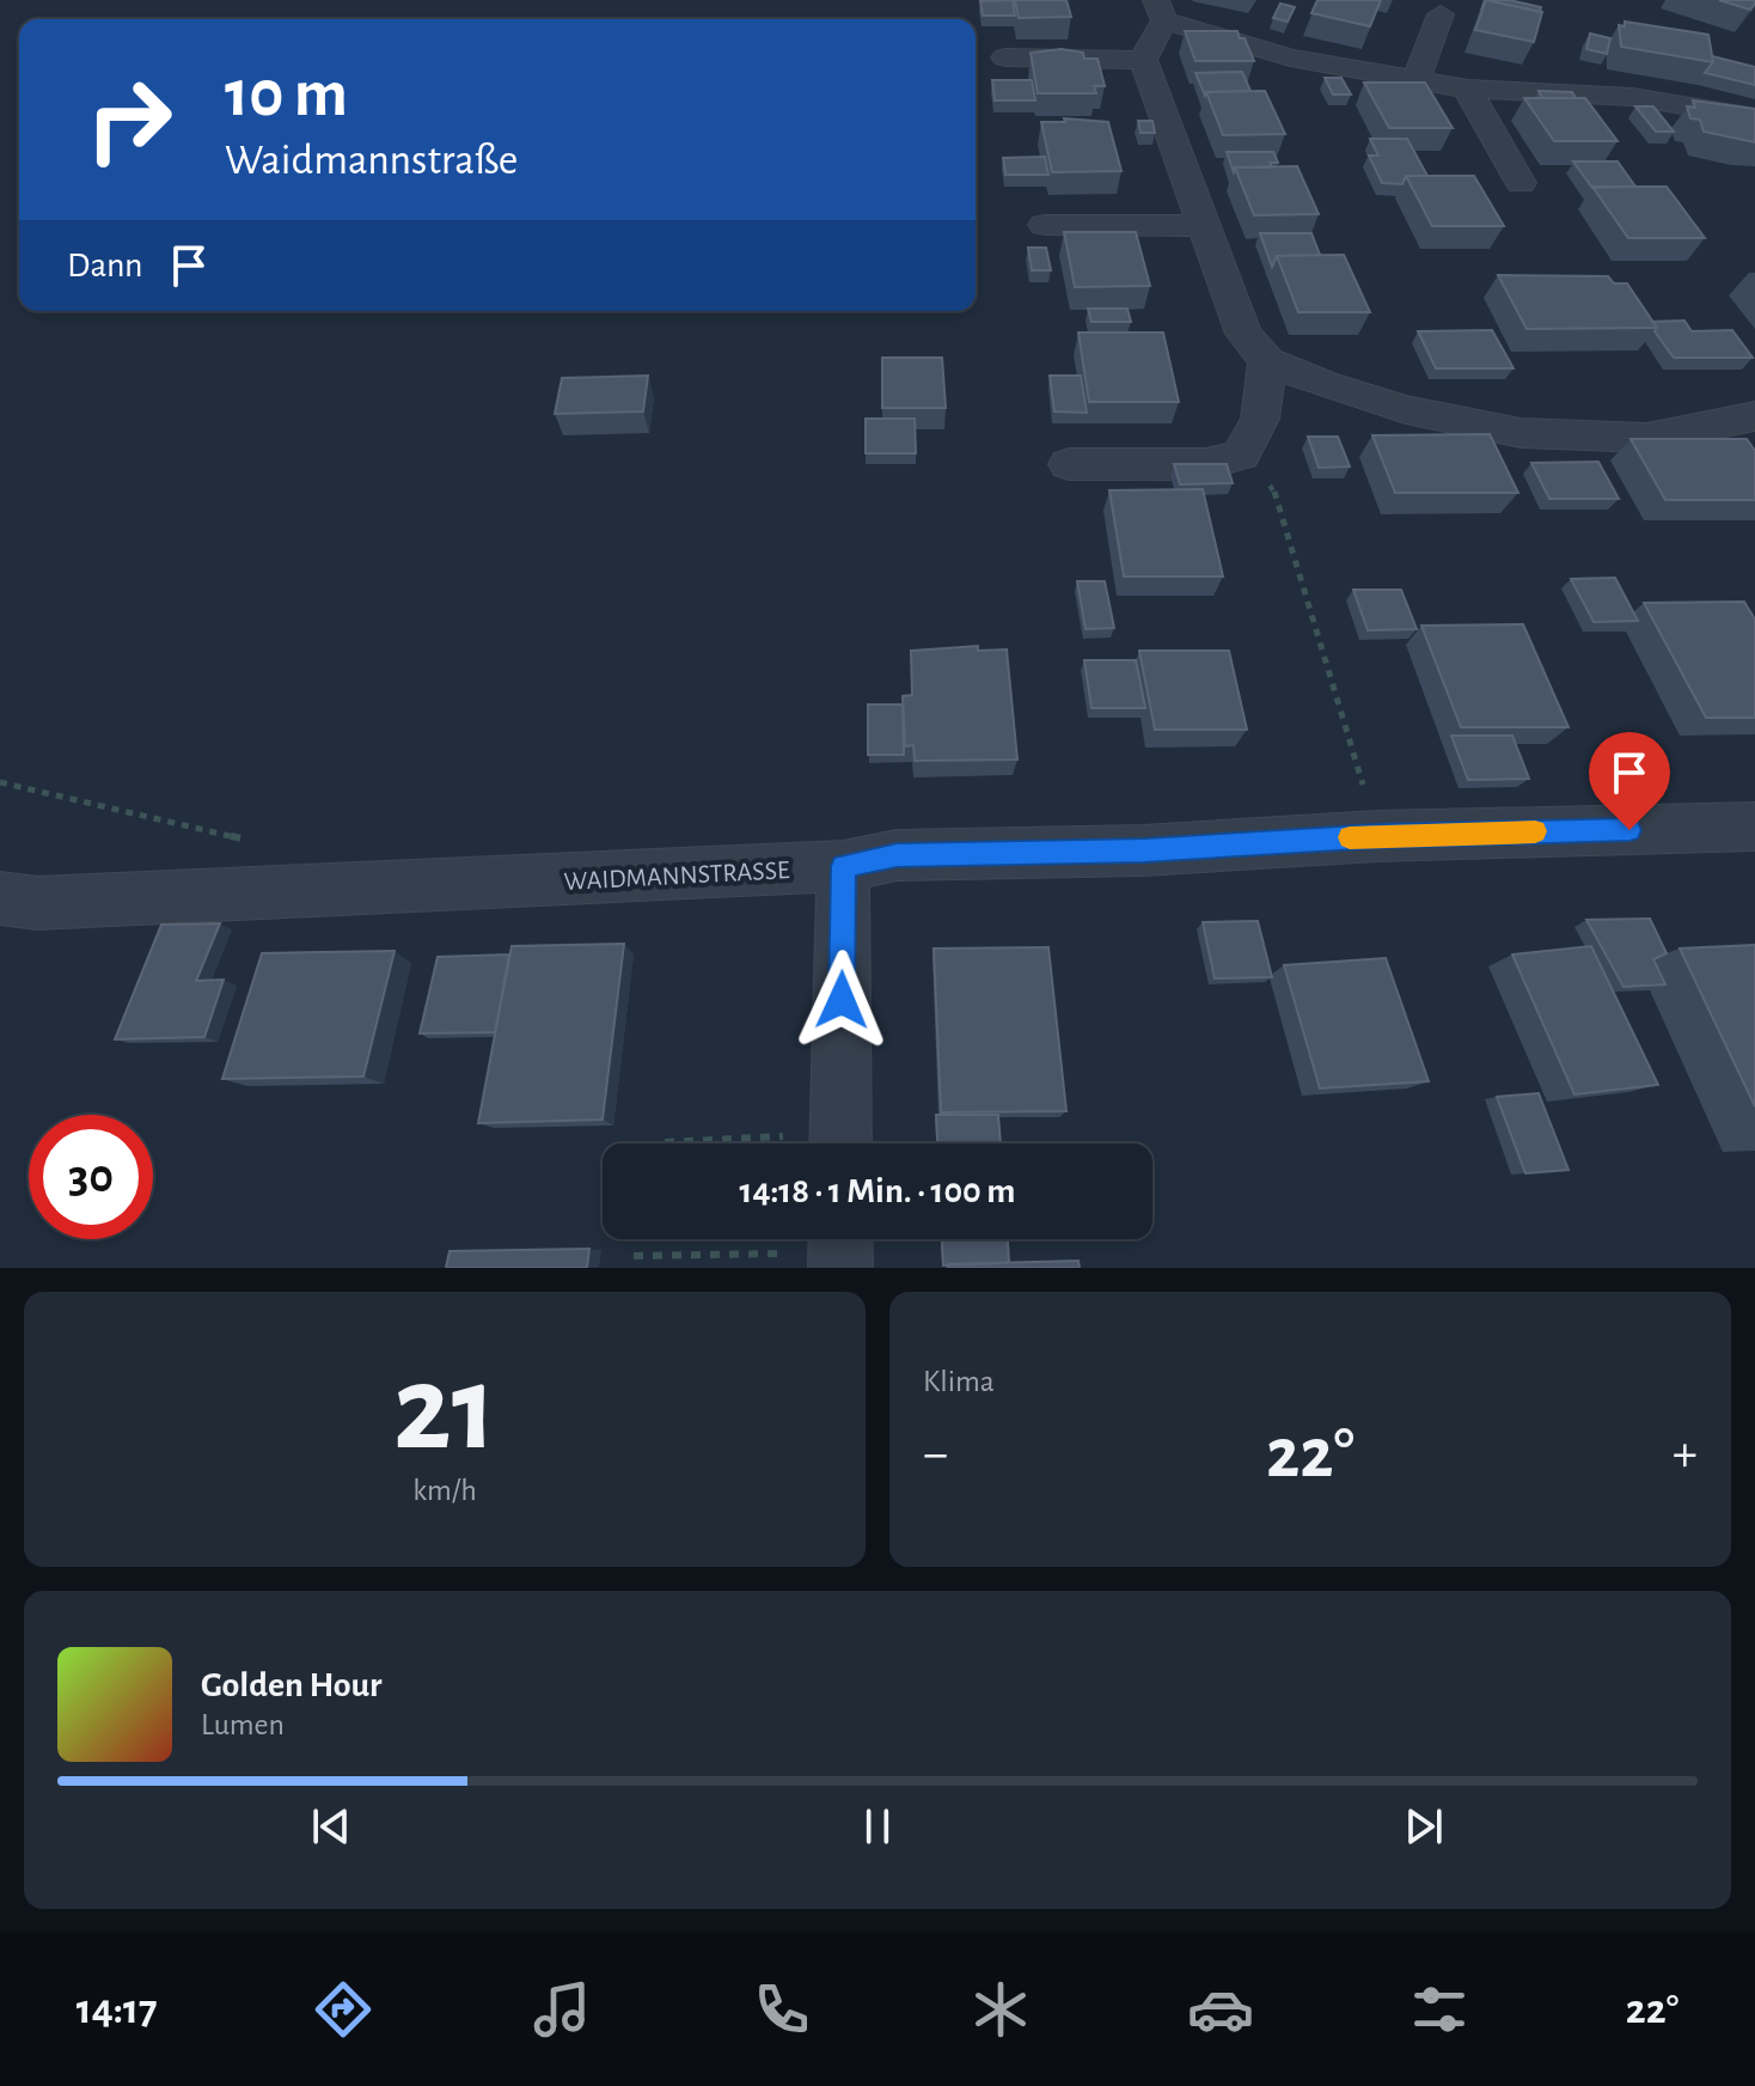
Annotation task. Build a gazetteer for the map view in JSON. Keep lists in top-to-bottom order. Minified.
{"streets":{"street":["WAIDMANNSTRASSE"]},"page":{"turn":["10 m","Waidmannstraße"],"then":"Dann","limit":"30","trip":"14:18 · 1 Min. · 100 m","tile":[["21","km/h"],"Klima"],"heat":["−","22°","+"],"song":["Golden Hour","Lumen"],"tabs":["14:17","22°"]}}
